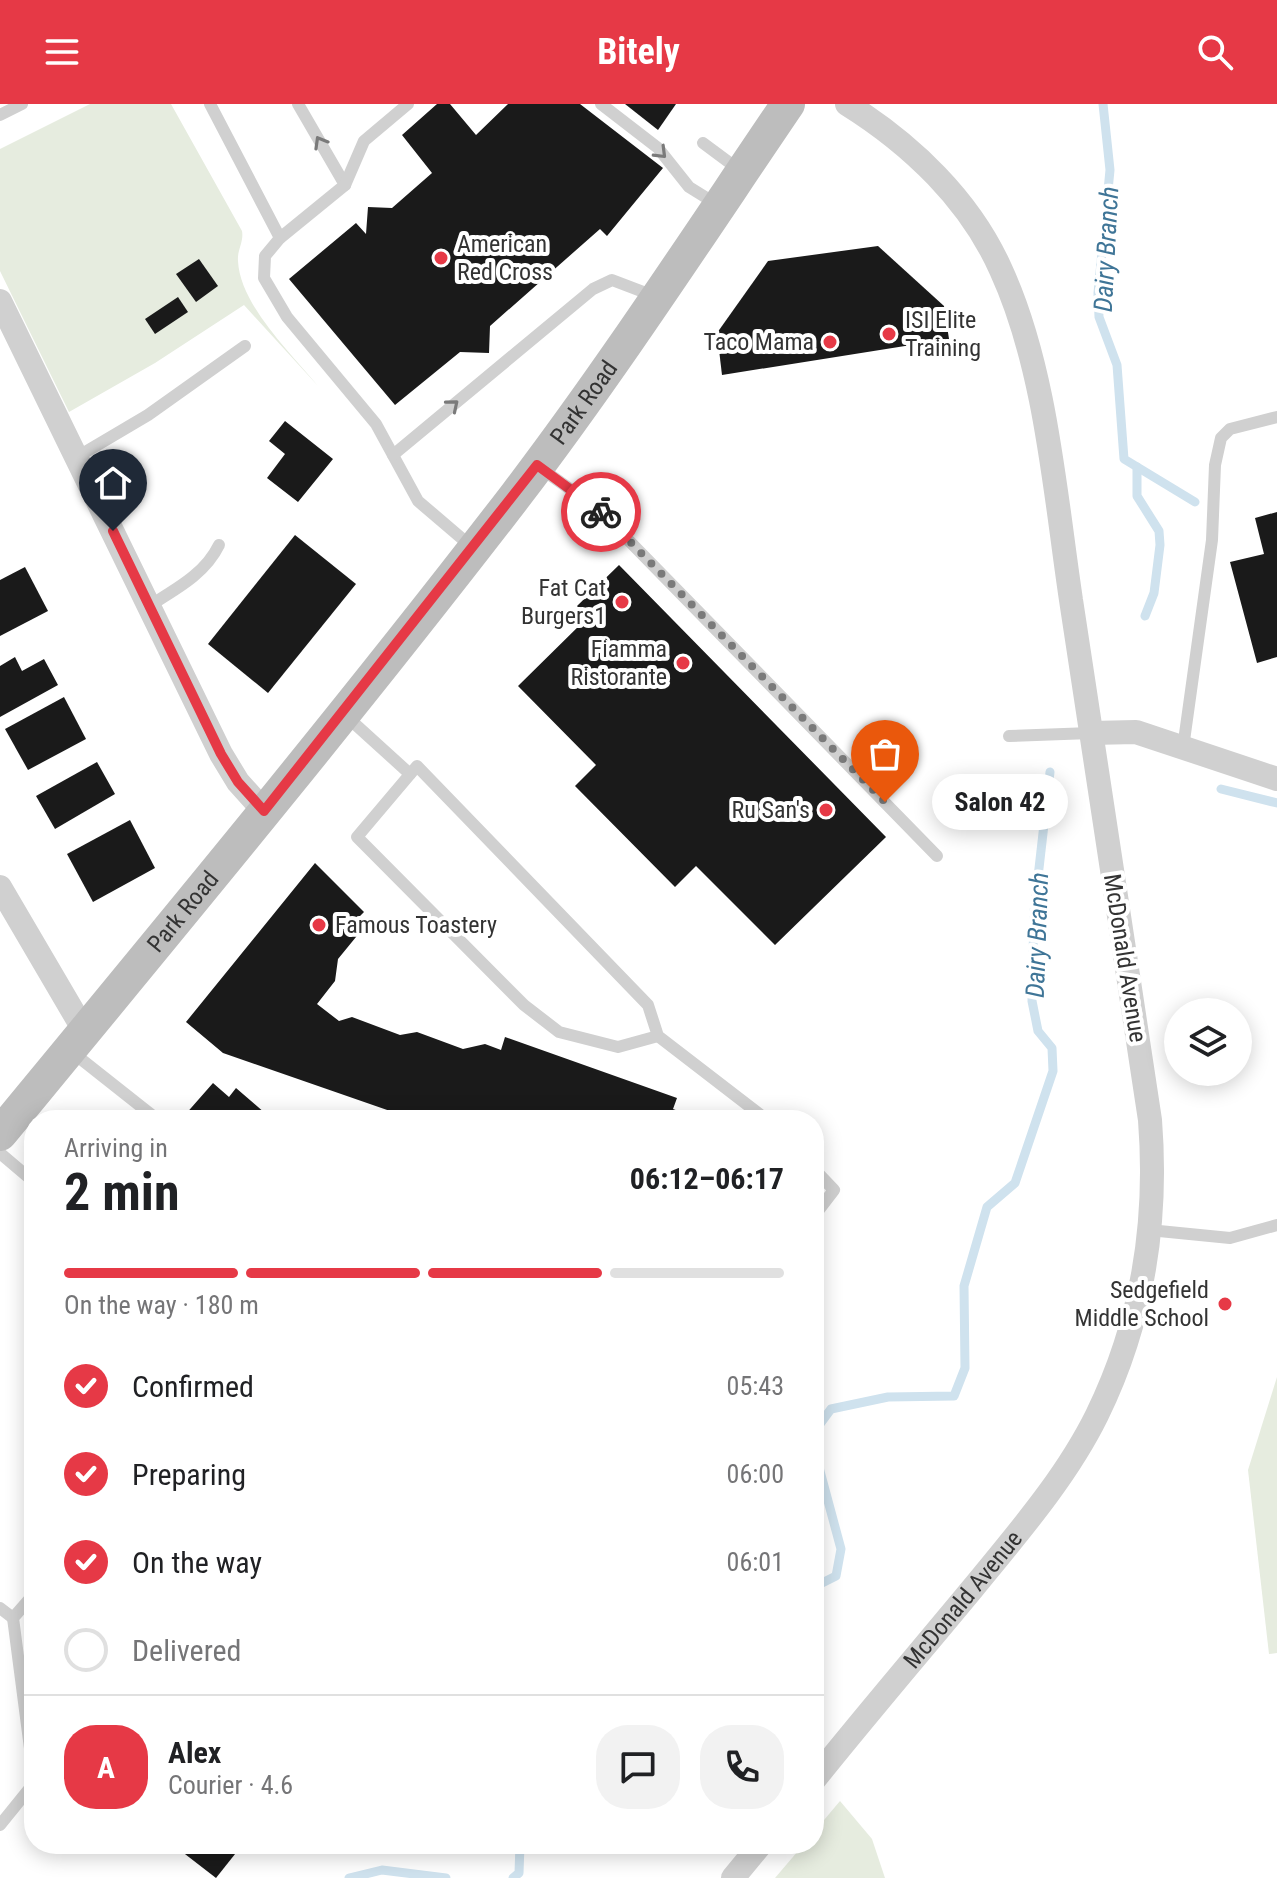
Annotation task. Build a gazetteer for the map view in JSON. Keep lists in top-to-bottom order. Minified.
{"streets":{"street":["Park Road","McDonald Avenue"]},"water":["Dairy Branch"],"places":["American Red Cross","ISI Elite Training","Taco Mama","Fat Cat Burgers1","Fiamma Ristorante","Salon 42","Ru San's","Famous Toastery","Sedgefield Middle School"],"page":{"header":"Bitely","bubble":"Salon 42","heading":["2 min","Arriving in","06:12–06:17"],"panel":["Alex","Courier · 4.6"],"bar":"On the way · 180 m","list":[["Confirmed","05:43"],["Preparing","06:00"],["On the way","06:01"],"Delivered"],"round":"A"}}
